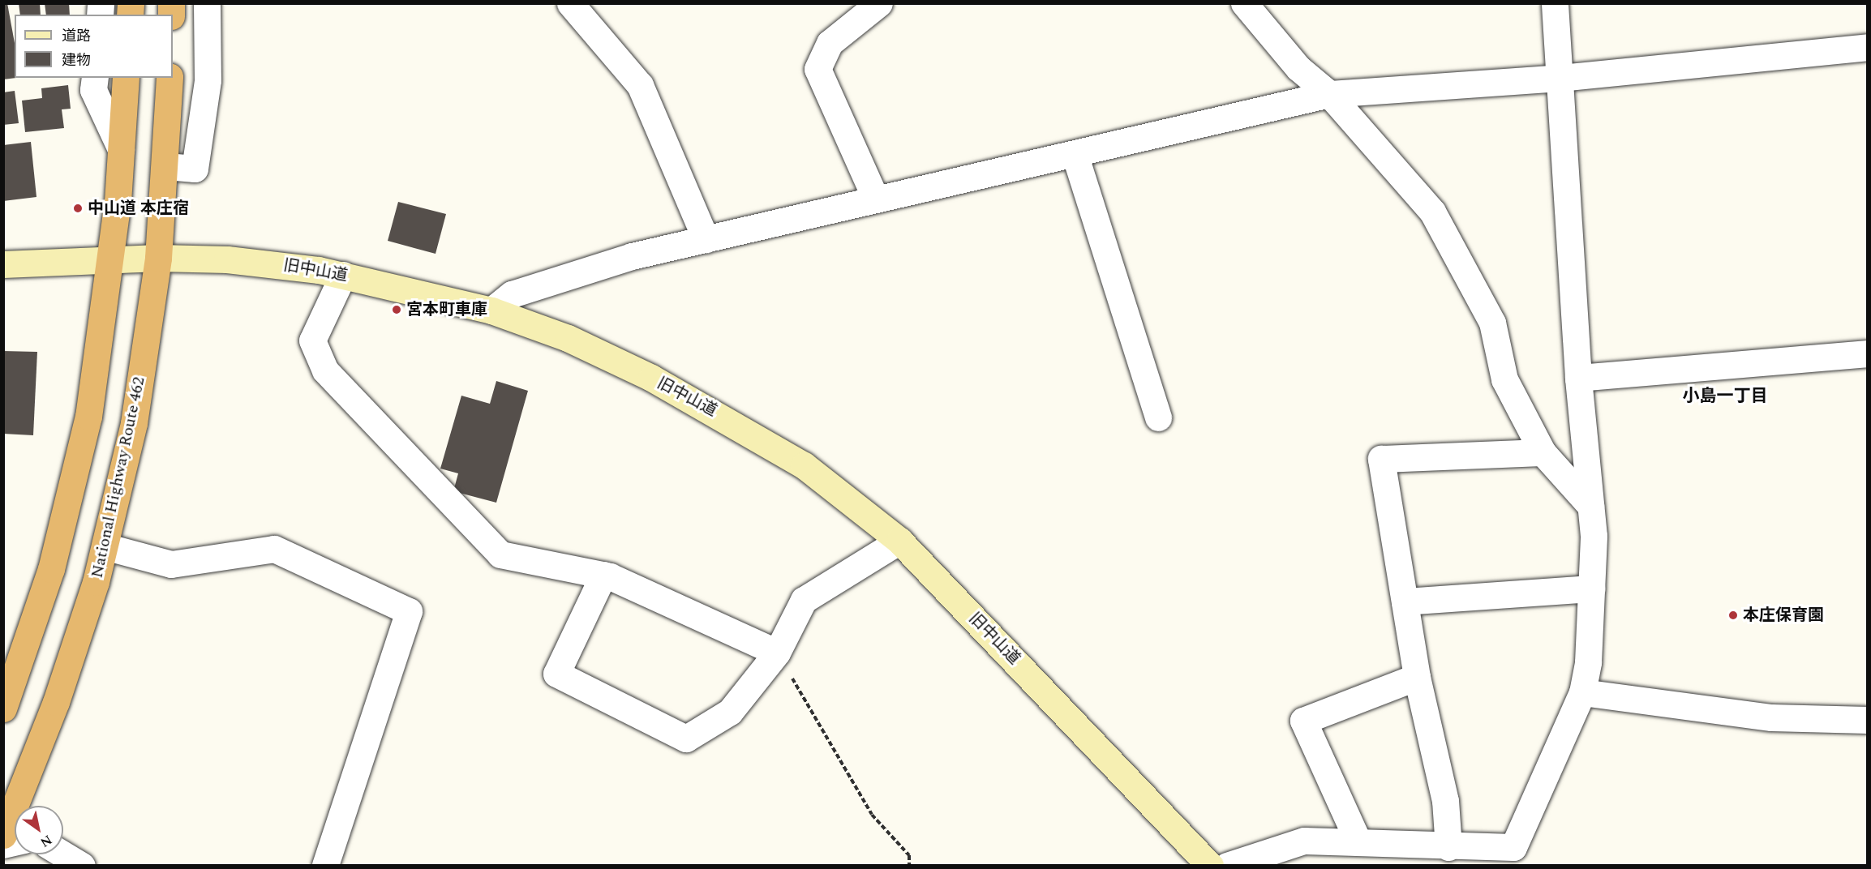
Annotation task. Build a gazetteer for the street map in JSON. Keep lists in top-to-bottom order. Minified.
{"streets":{"highway":["National Highway Route 462"],"main road":["旧中山道"]},"crossings":[["旧中山道","National Highway Route 462"]],"districts":["小島一丁目"],"places":["中山道 本庄宿","宮本町車庫","本庄保育園"],"legend":["道路","建物"],"north":"bottom right"}
